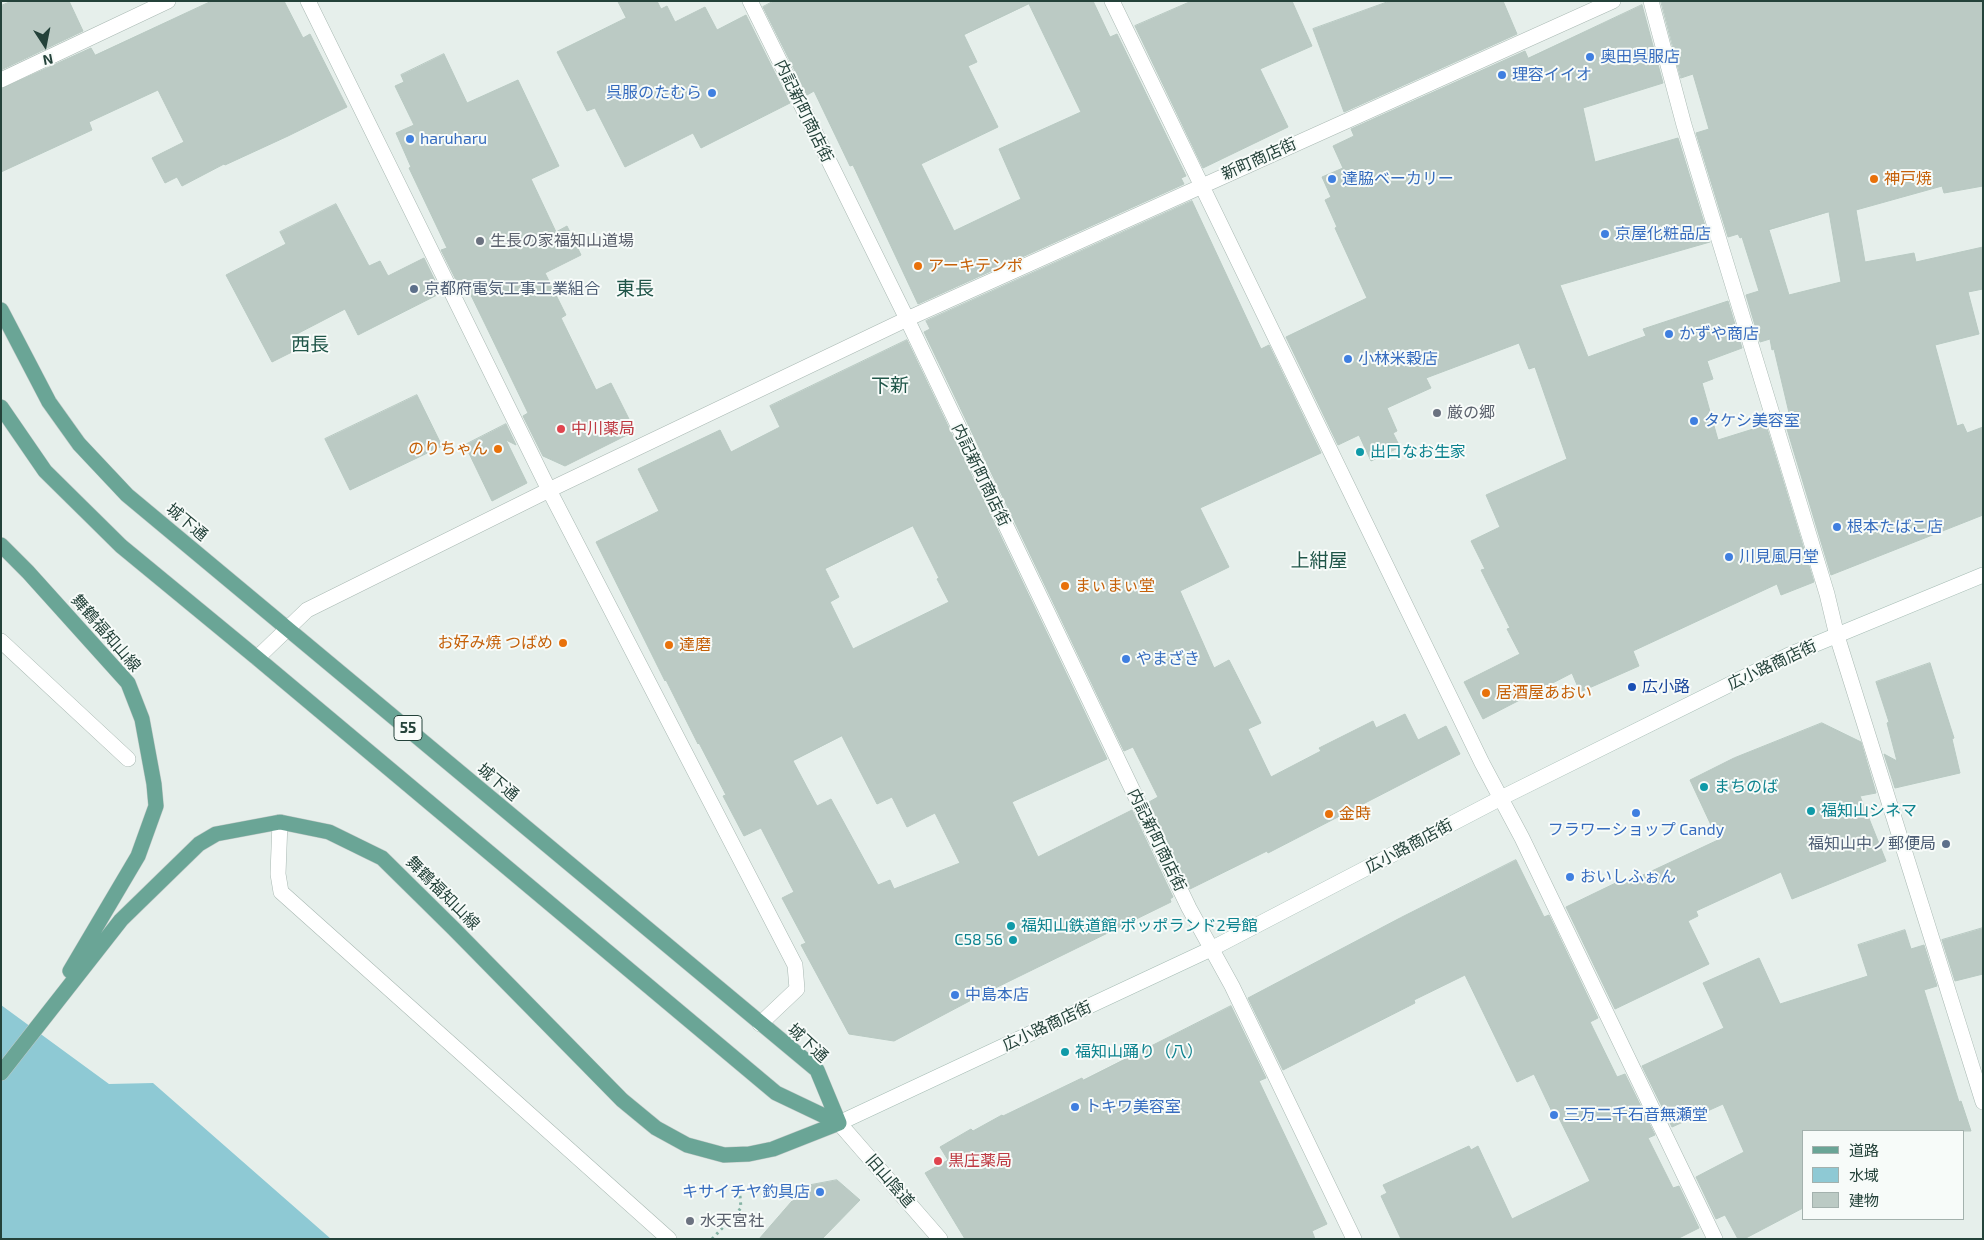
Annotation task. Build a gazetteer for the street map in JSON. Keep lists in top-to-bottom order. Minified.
{"streets":{"main road":["城下通","舞鶴福知山線","55"],"street":["内記新町商店街","新町商店街","広小路商店街","旧山陰道"]},"crossings":[["内記新町商店街","新町商店街"],["内記新町商店街","広小路商店街"],["新町商店街","城下通"],["城下通","舞鶴福知山線"],["城下通","広小路商店街"],["城下通","旧山陰道"],["舞鶴福知山線","広小路商店街"],["舞鶴福知山線","旧山陰道"],["広小路商店街","旧山陰道"]],"districts":["東長","西長","下新","上紺屋"],"places":["奥田呉服店","理容イイオ","呉服のたむら","haruharu","達脇ベーカリー","神戸焼","京屋化粧品店","生長の家福知山道場","アーキテンポ","京都府電気工事工業組合","かずや商店","小林米穀店","厳の郷","タケシ美容室","中川薬局","のりちゃん","出口なお生家","根本たばこ店","川見風月堂","まぃまぃ堂","お好み焼 つばめ","達磨","やまざき","広小路","居酒屋あおい","まちのば","福知山シネマ","フラワーショップ Candy","金時","福知山中ノ郵便局","おいしふぉん","福知山鉄道館 ポッポランド2号館","C58 56","中島本店","福知山踊り（八）","トキワ美容室","三万二千石音無瀬堂","黒庄薬局","キサイチヤ釣具店","水天宮社"],"legend":["道路","水域","建物"],"north":"bottom"}
